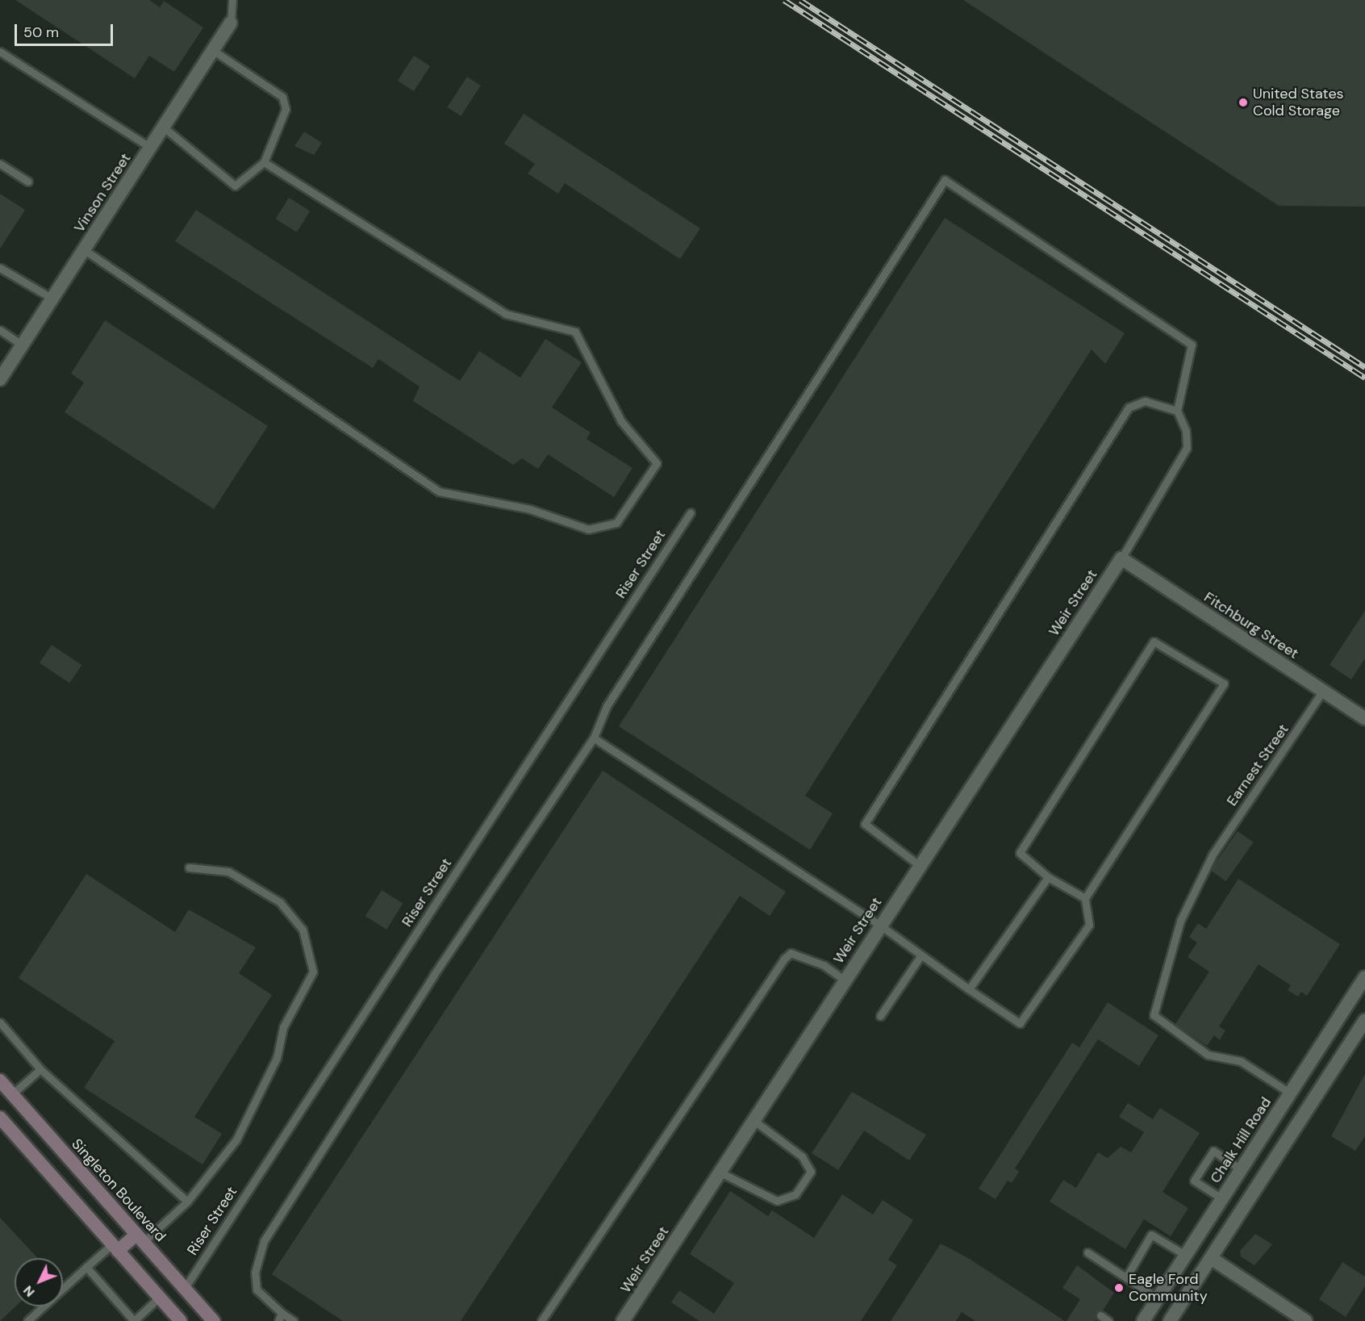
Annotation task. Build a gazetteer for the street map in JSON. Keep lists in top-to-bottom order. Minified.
{"streets":{"main road":["Singleton Boulevard"],"street":["Vinson Street","Weir Street","Fitchburg Street","Chalk Hill Road"],"lane":["Riser Street","Earnest Street"]},"crossings":[["Riser Street","Singleton Boulevard"],["Weir Street","Fitchburg Street"],["Fitchburg Street","Earnest Street"],["Earnest Street","Chalk Hill Road"]],"places":["United States Cold Storage","Eagle Ford Community"],"scale_bar":"50 m","north":"bottom left"}
